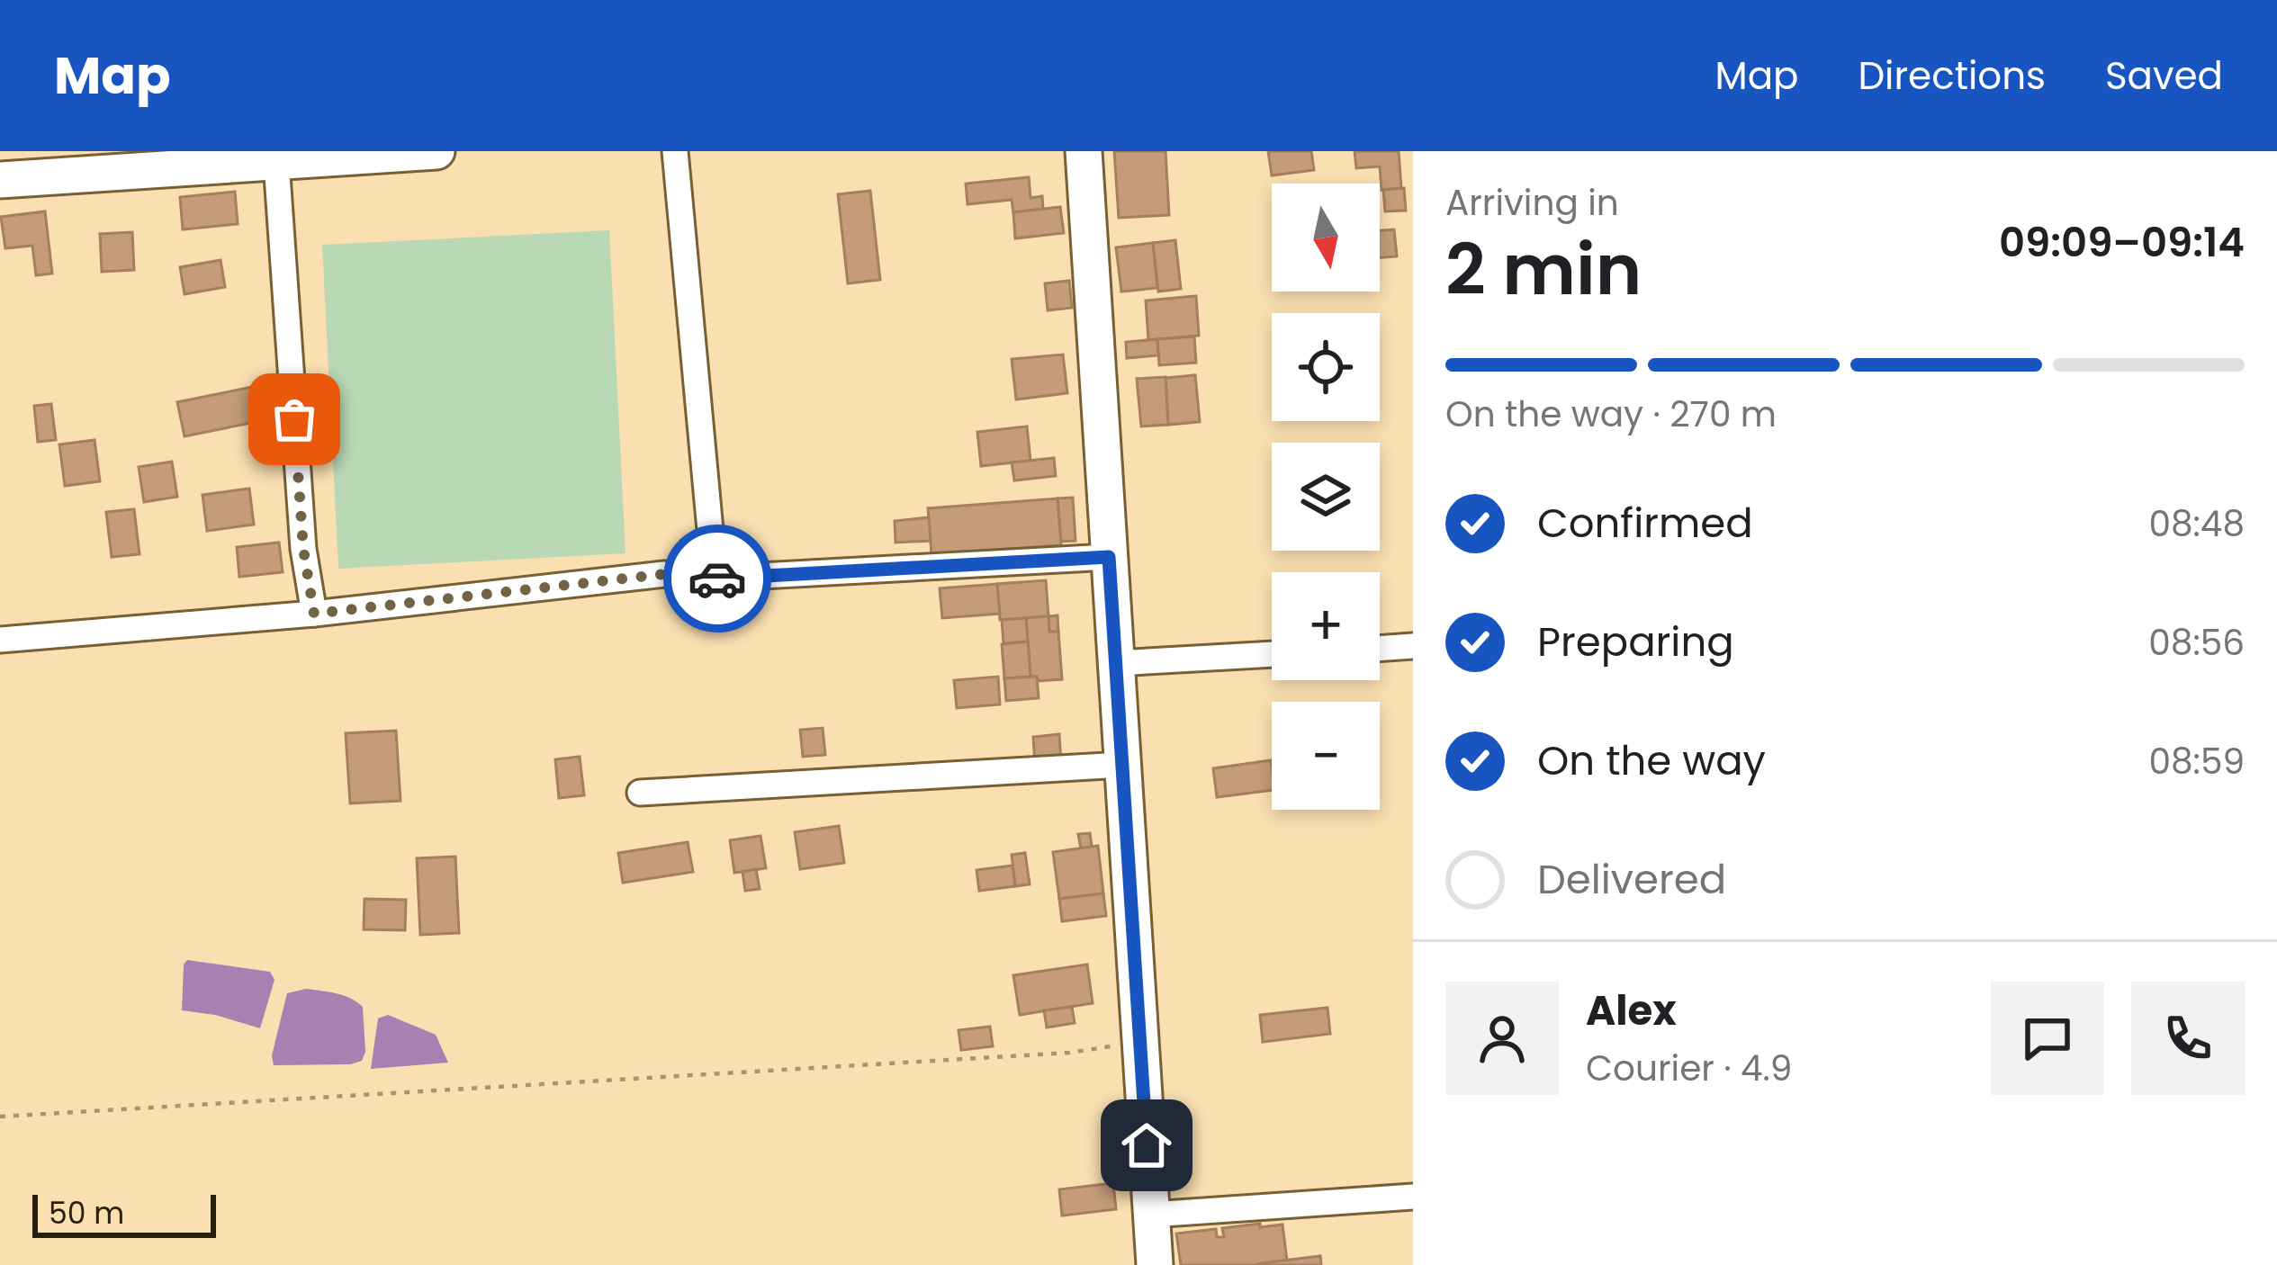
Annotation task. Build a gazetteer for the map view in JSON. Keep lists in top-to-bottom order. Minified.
{"scale_bar":"50 m","north":"bottom","page":{"header":"Map","nav":["Map","Directions","Saved"],"heading":["2 min","Arriving in","09:09–09:14"],"panel":["Alex","Courier · 4.9"],"map_buttons":["+","−"],"bar":"On the way · 270 m","list":[["Confirmed","08:48"],["Preparing","08:56"],["On the way","08:59"],"Delivered"],"scale":"50 m"}}
